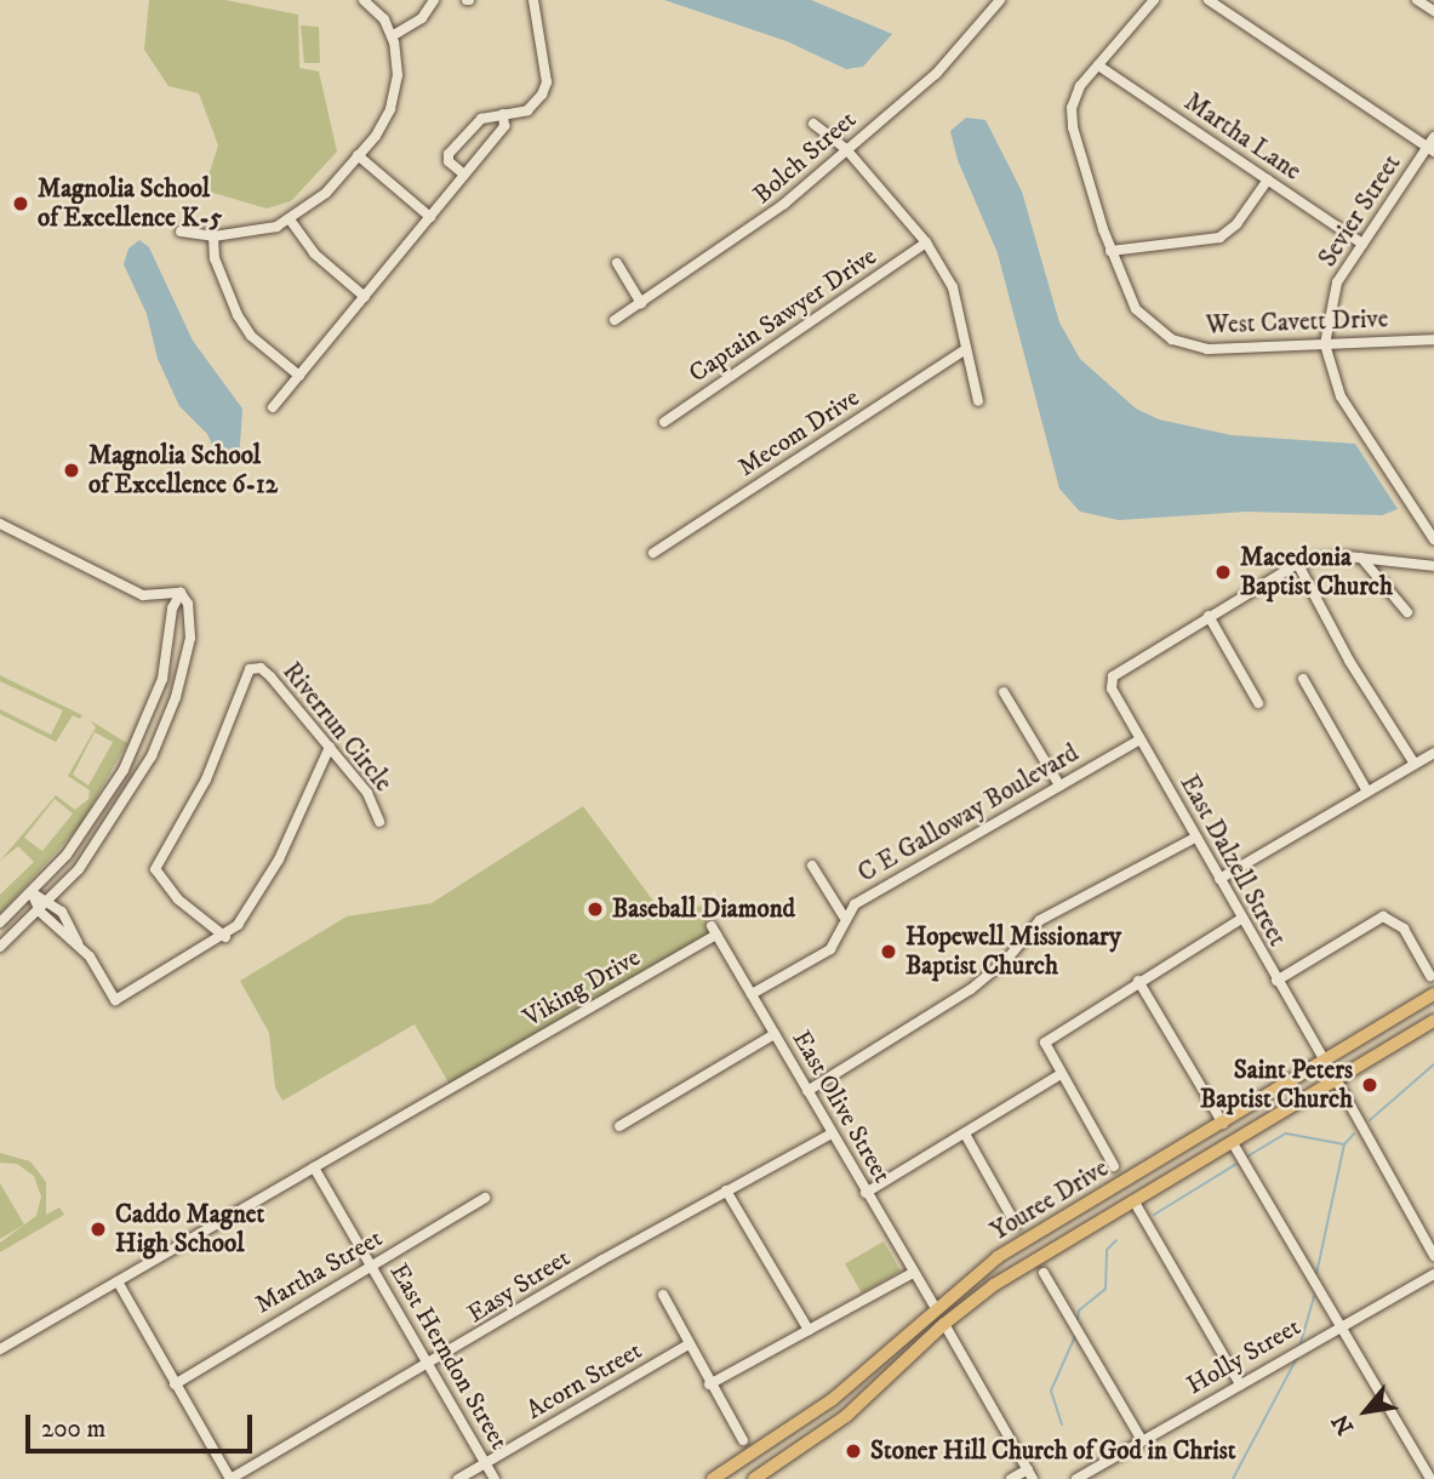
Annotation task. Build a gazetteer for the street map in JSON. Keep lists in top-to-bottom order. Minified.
{"streets":{"main road":["Youree Drive"],"street":["Martha Lane","Bolch Street","Sevier Street","Captain Sawyer Drive","West Cavett Drive","Mecom Drive","Riverrun Circle","C E Galloway Boulevard","East Dalzell Street","Viking Drive","East Olive Street","Martha Street","Easy Street","East Herndon Street","Holly Street","Acorn Street"]},"crossings":[["Martha Lane","Sevier Street"],["Martha Lane","West Cavett Drive"],["Sevier Street","West Cavett Drive"],["C E Galloway Boulevard","East Dalzell Street"],["C E Galloway Boulevard","East Olive Street"],["East Dalzell Street","Youree Drive"],["Viking Drive","East Olive Street"],["Viking Drive","East Herndon Street"],["East Olive Street","Youree Drive"],["East Olive Street","Easy Street"],["Martha Street","East Herndon Street"],["Easy Street","East Herndon Street"],["East Herndon Street","Acorn Street"]],"places":["Magnolia School of Excellence K-5","Magnolia School of Excellence 6-12","Macedonia Baptist Church","Baseball Diamond","Hopewell Missionary Baptist Church","Saint Peters Baptist Church","Caddo Magnet High School","Stoner Hill Church of God in Christ"],"scale_bar":"200 m","north":"bottom left"}
